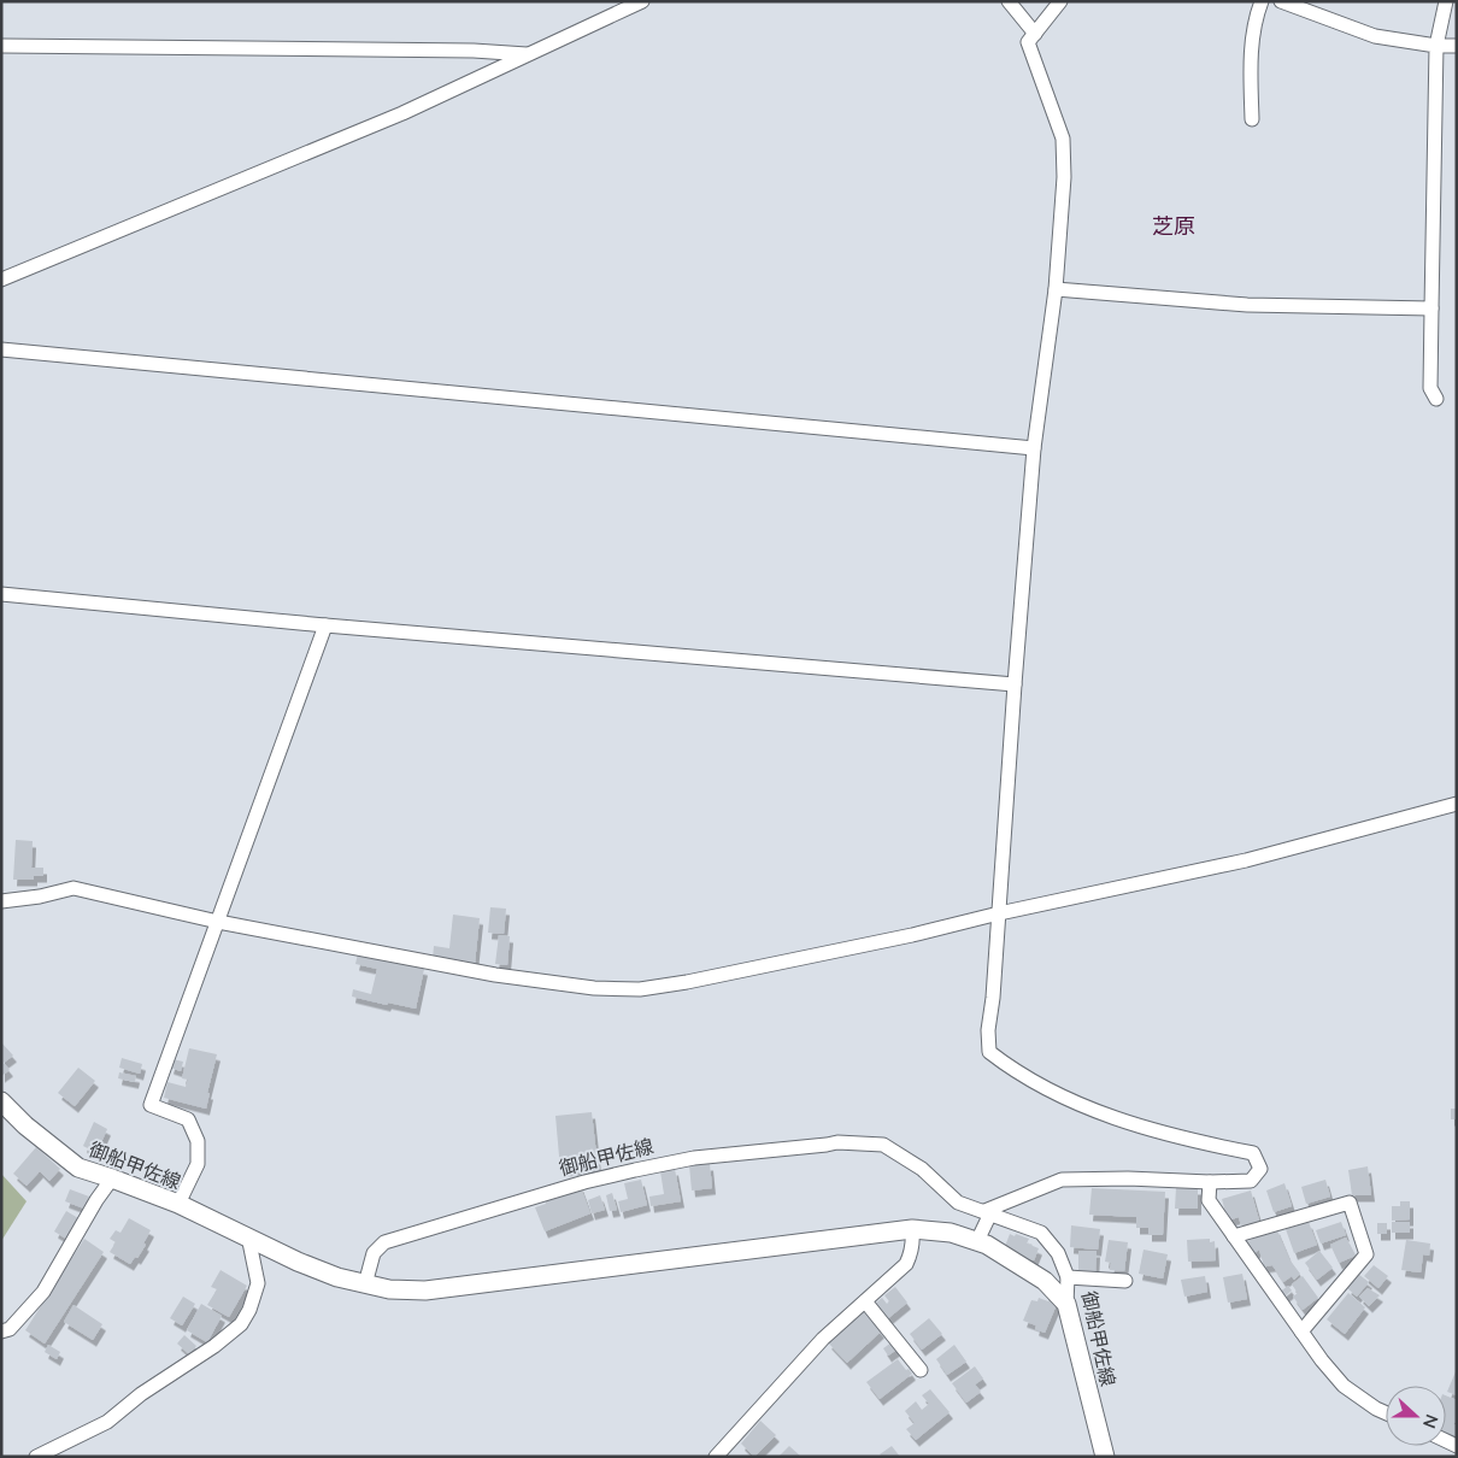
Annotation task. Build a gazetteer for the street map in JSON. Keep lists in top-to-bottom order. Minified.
{"streets":{"main road":["御船甲佐線"]},"districts":["芝原"],"north":"right"}
